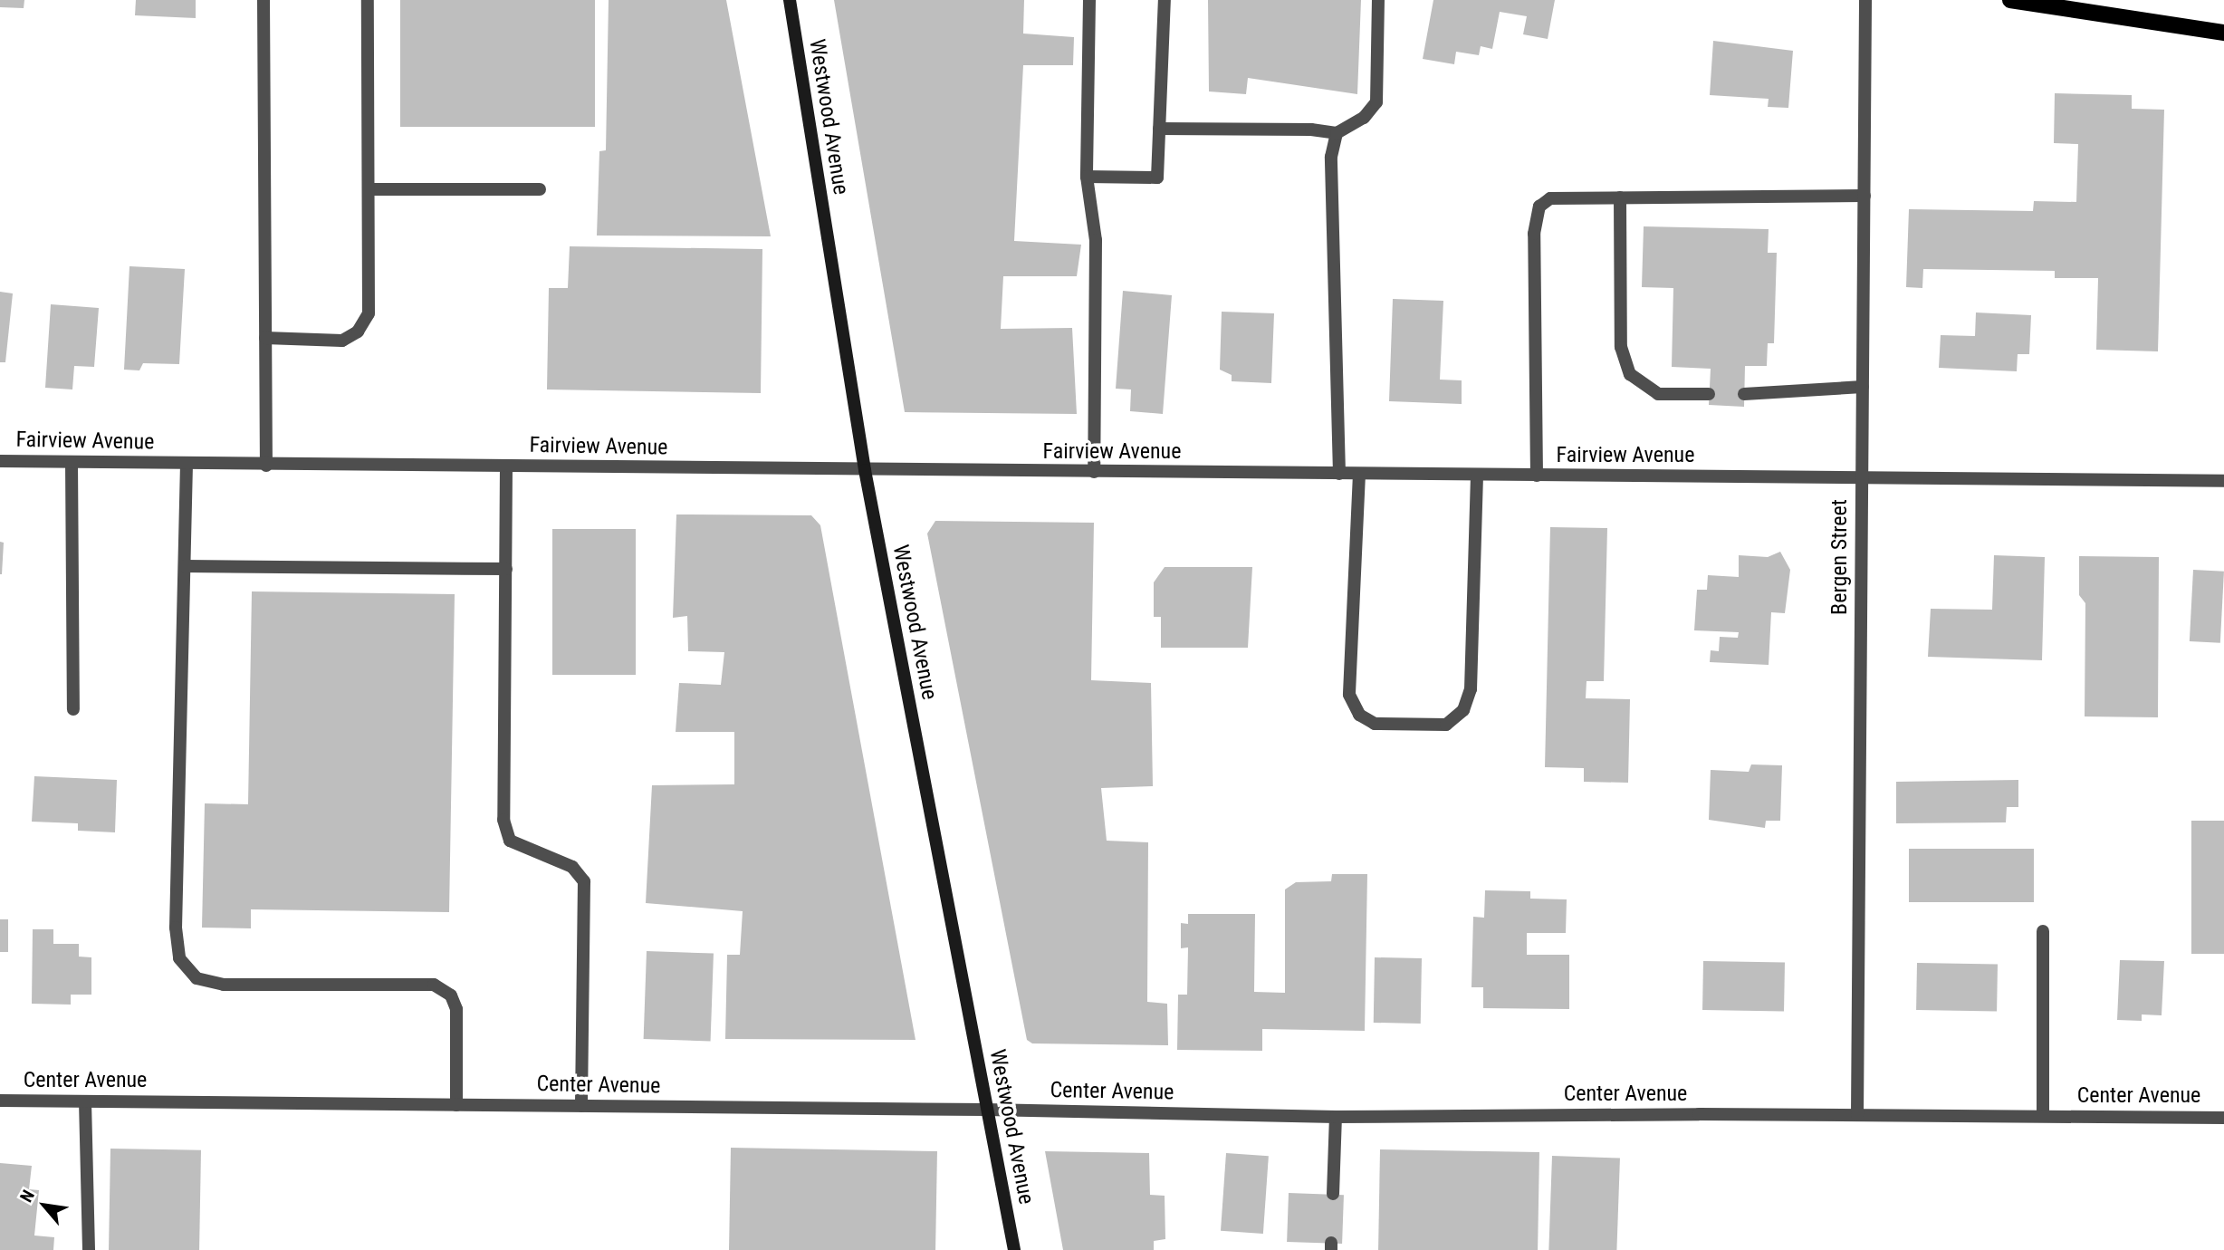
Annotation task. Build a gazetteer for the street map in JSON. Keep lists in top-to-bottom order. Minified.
{"streets":{"main road":["Westwood Avenue"],"street":["Fairview Avenue","Bergen Street","Center Avenue"]},"crossings":[["Westwood Avenue","Fairview Avenue"],["Westwood Avenue","Center Avenue"],["Fairview Avenue","Bergen Street"],["Bergen Street","Center Avenue"]],"north":"top left"}
